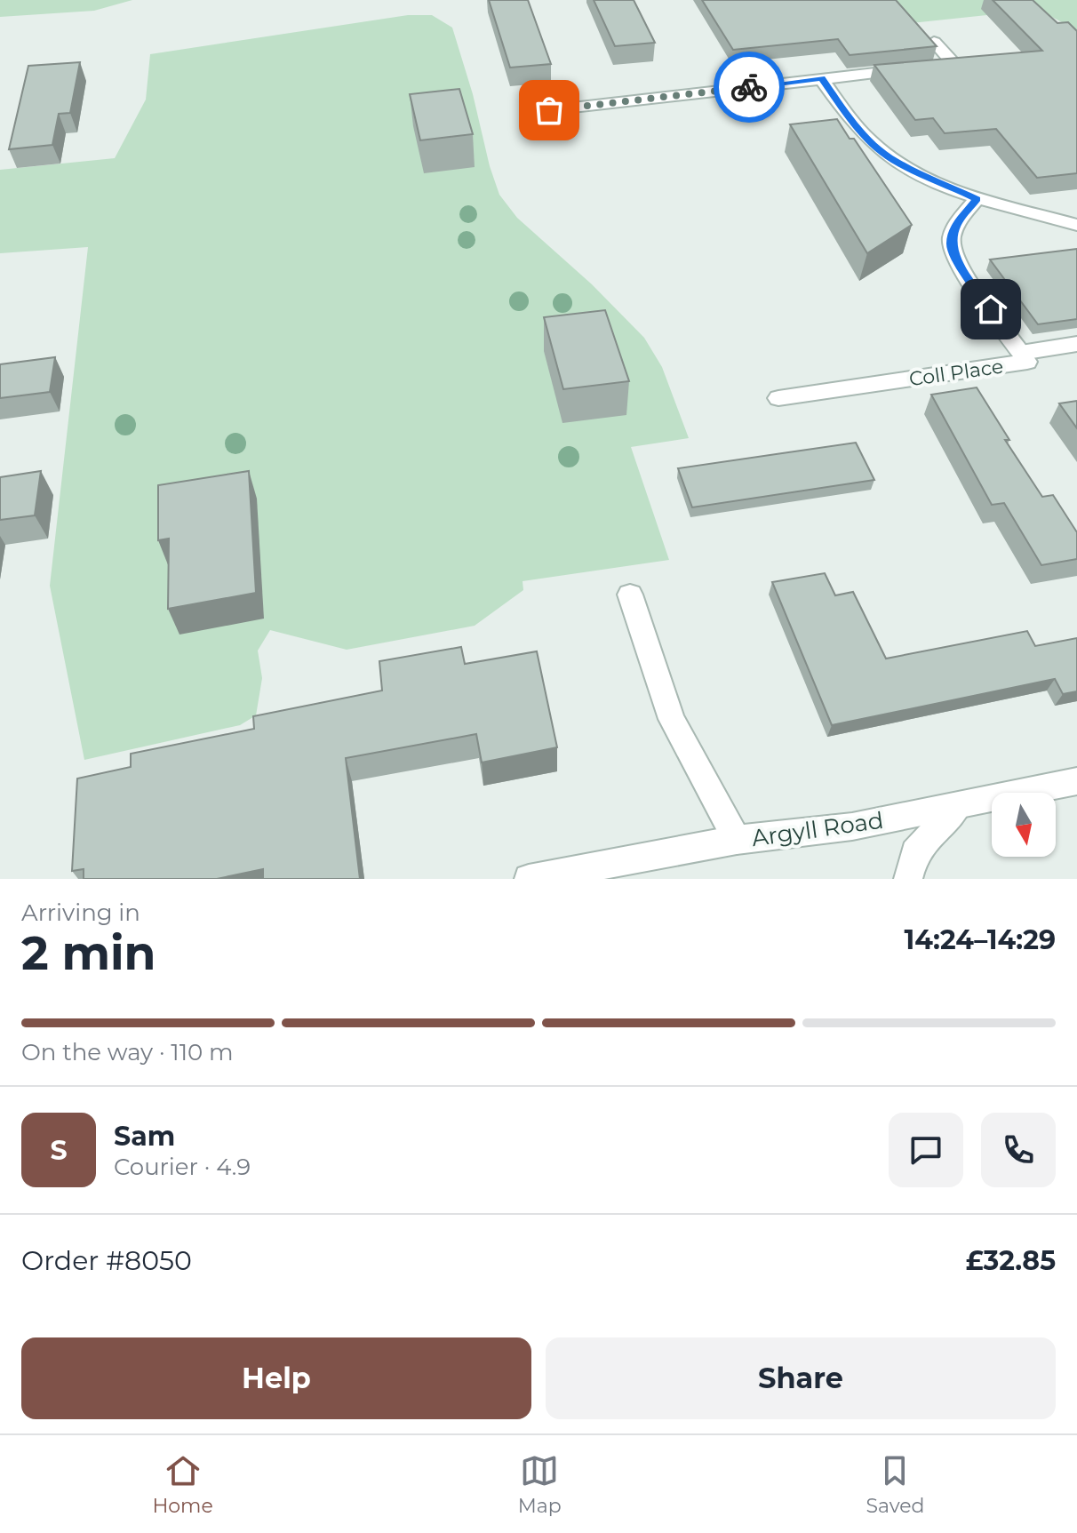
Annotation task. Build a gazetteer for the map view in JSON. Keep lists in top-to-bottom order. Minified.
{"streets":{"street":["Coll Place","Argyll Road"]},"north":"bottom","page":{"heading":["2 min","Arriving in","14:24–14:29"],"panel":["Sam","Courier · 4.9","Order #8050","£32.85"],"bar":"On the way · 110 m","round":"S","buttons":["Help","Share"],"tabs":["Home","Map","Saved"]}}
